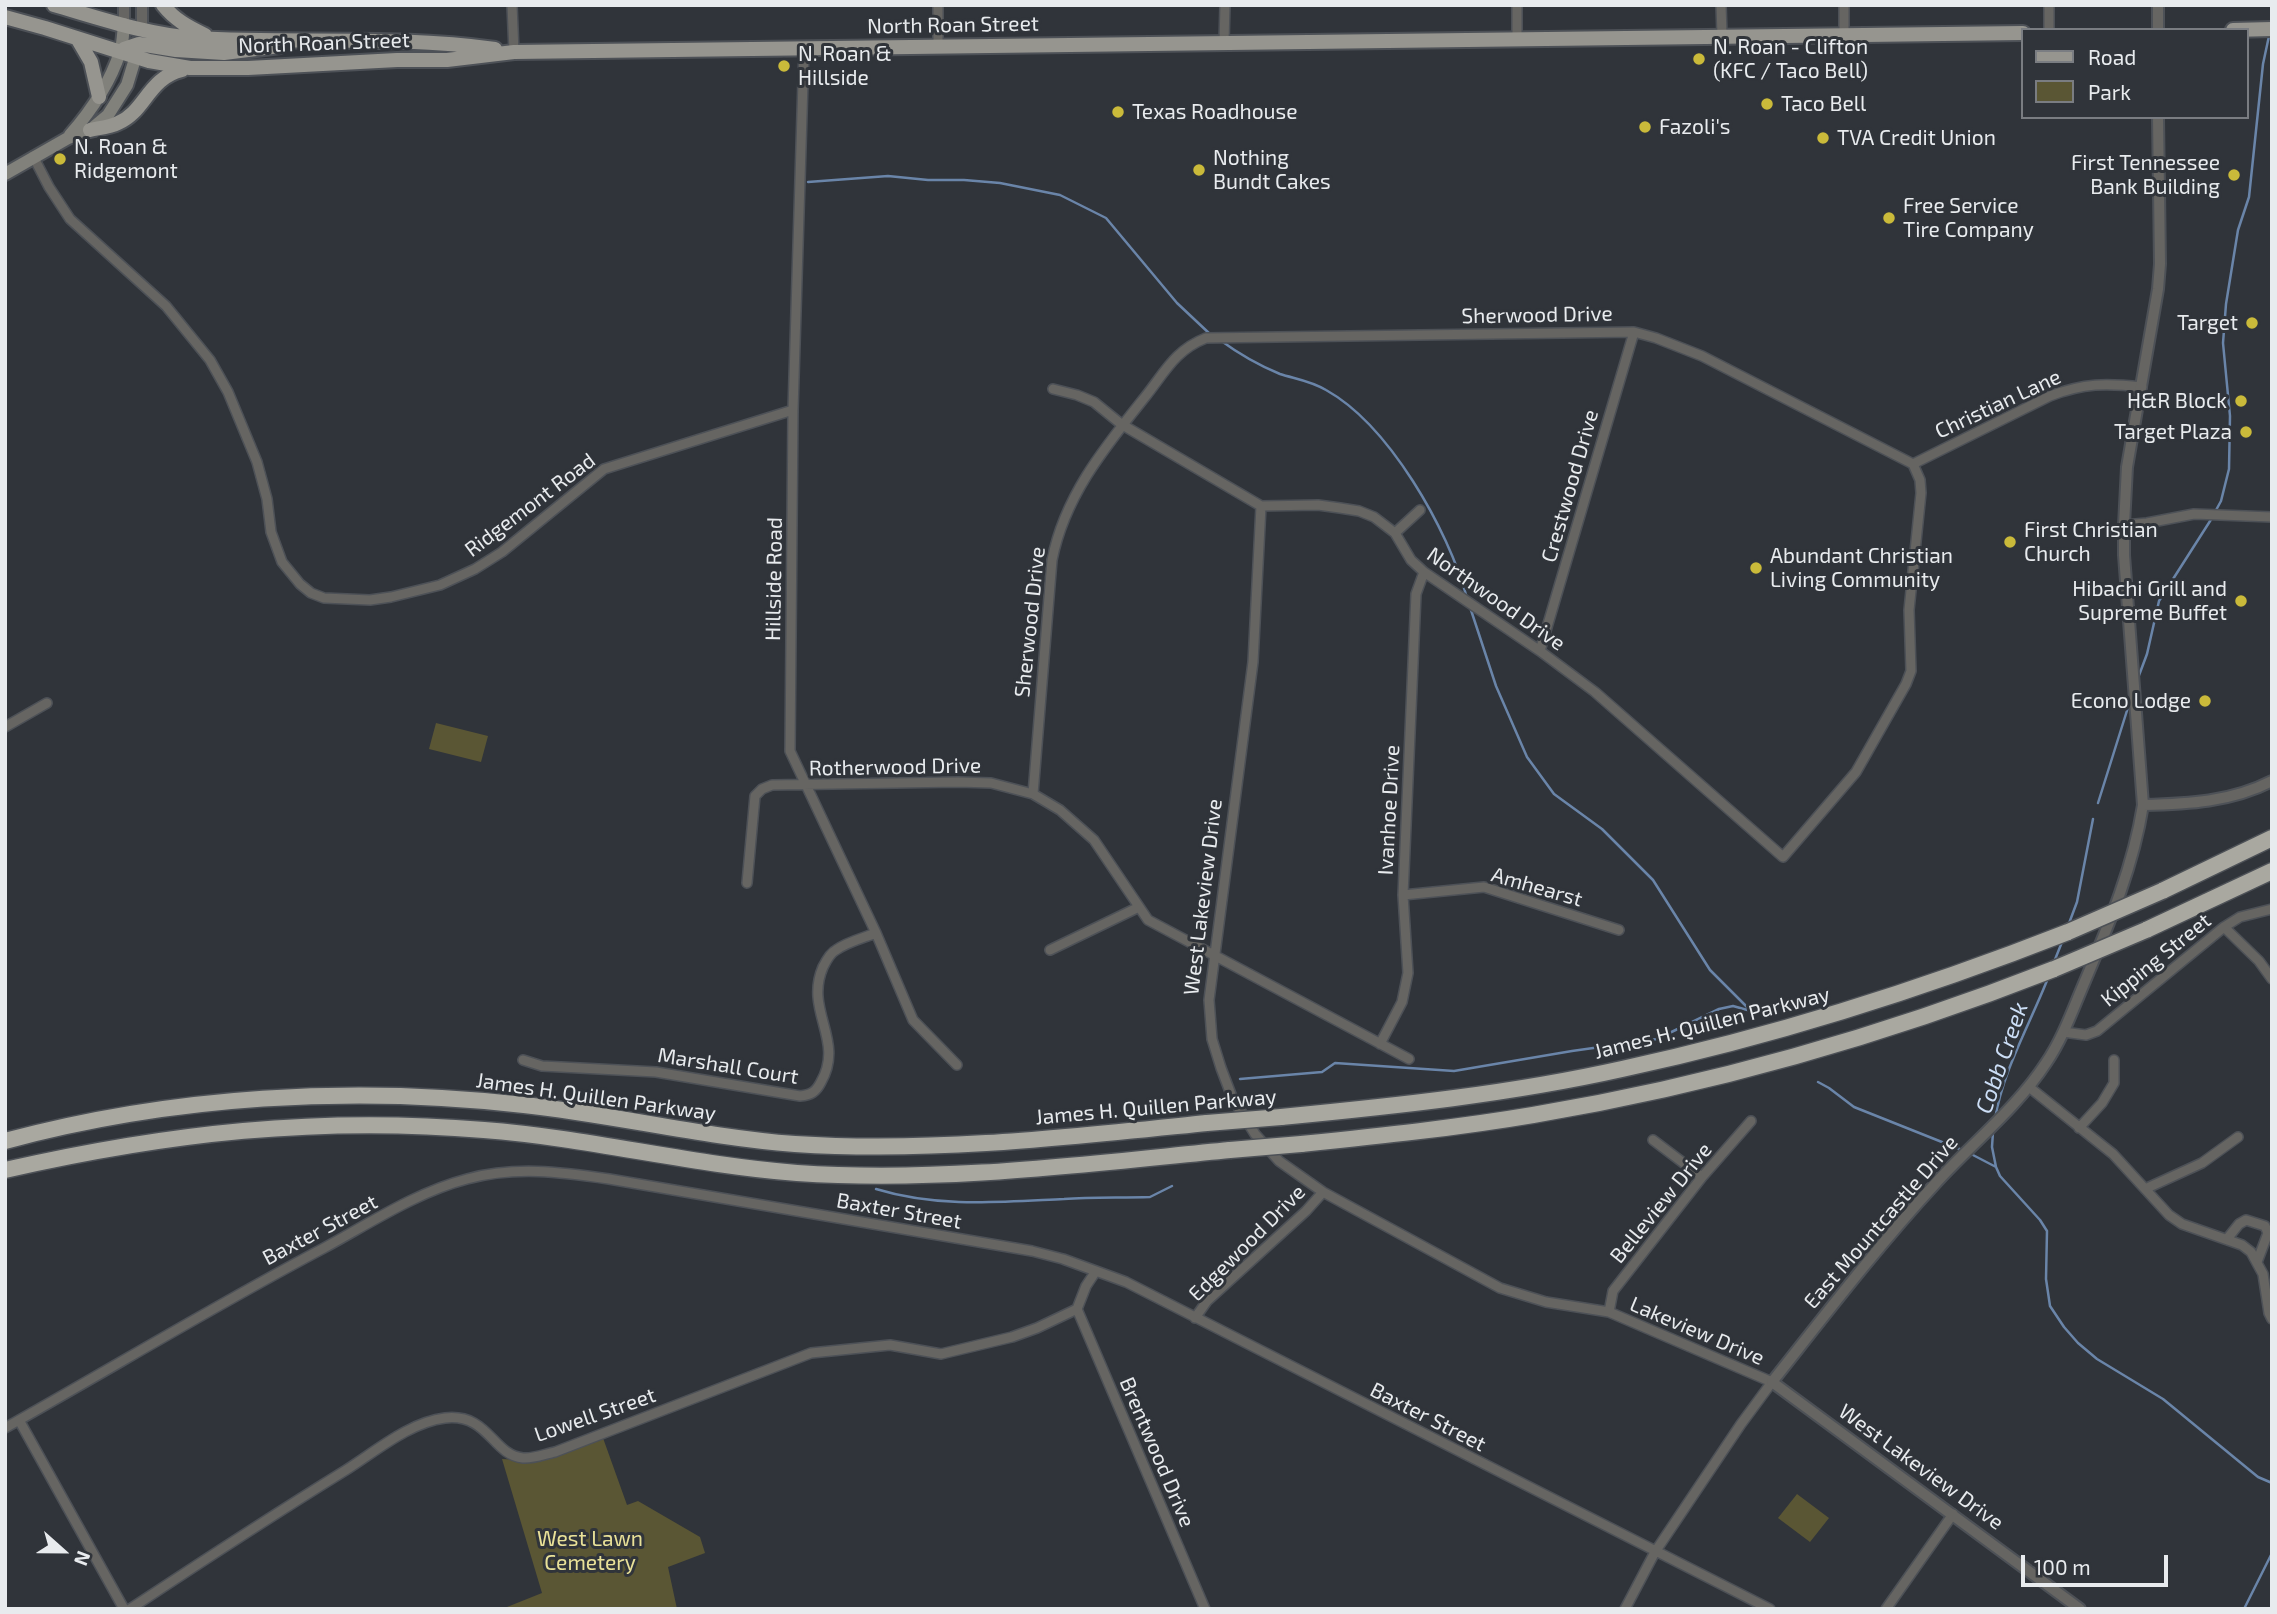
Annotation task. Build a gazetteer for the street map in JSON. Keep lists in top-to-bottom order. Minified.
{"streets":{"highway":["James H. Quillen Parkway"],"main road":["North Roan Street"],"street":["Sherwood Drive","Christian Lane","Crestwood Drive","Ridgemont Road","Hillside Road","Northwood Drive","Rotherwood Drive","Ivanhoe Drive","Amhearst","West Lakeview Drive","Kipping Street","Marshall Court","Belleview Drive","Baxter Street","East Mountcastle Drive","Edgewood Drive","Lakeview Drive","Lowell Street","Brentwood Drive"]},"crossings":[["North Roan Street","Hillside Road"],["Sherwood Drive","Christian Lane"],["Sherwood Drive","Crestwood Drive"],["Sherwood Drive","Northwood Drive"],["Sherwood Drive","Rotherwood Drive"],["Christian Lane","Northwood Drive"],["Christian Lane","East Mountcastle Drive"],["Crestwood Drive","Northwood Drive"],["Ridgemont Road","Hillside Road"],["Hillside Road","Rotherwood Drive"],["Hillside Road","Marshall Court"],["Northwood Drive","Ivanhoe Drive"],["Northwood Drive","West Lakeview Drive"],["Rotherwood Drive","Ivanhoe Drive"],["Rotherwood Drive","West Lakeview Drive"],["Ivanhoe Drive","Amhearst"],["West Lakeview Drive","Belleview Drive"],["West Lakeview Drive","East Mountcastle Drive"],["West Lakeview Drive","Edgewood Drive"],["West Lakeview Drive","Lakeview Drive"],["Kipping Street","East Mountcastle Drive"],["Belleview Drive","Lakeview Drive"],["Baxter Street","East Mountcastle Drive"],["Baxter Street","Edgewood Drive"],["East Mountcastle Drive","Lakeview Drive"],["Lowell Street","Brentwood Drive"]],"water":["Cobb Creek"],"parks":["West Lawn Cemetery"],"places":["N. Roan - Clifton (KFC / Taco Bell)","N. Roan & Hillside","Taco Bell","Texas Roadhouse","Fazoli's","TVA Credit Union","N. Roan & Ridgemont","Nothing Bundt Cakes","First Tennessee Bank Building","Free Service Tire Company","Target","H&R Block","Target Plaza","First Christian Church","Abundant Christian Living Community","Hibachi Grill and Supreme Buffet","Econo Lodge"],"legend":["Road","Park"],"scale_bar":"100 m","north":"right"}
